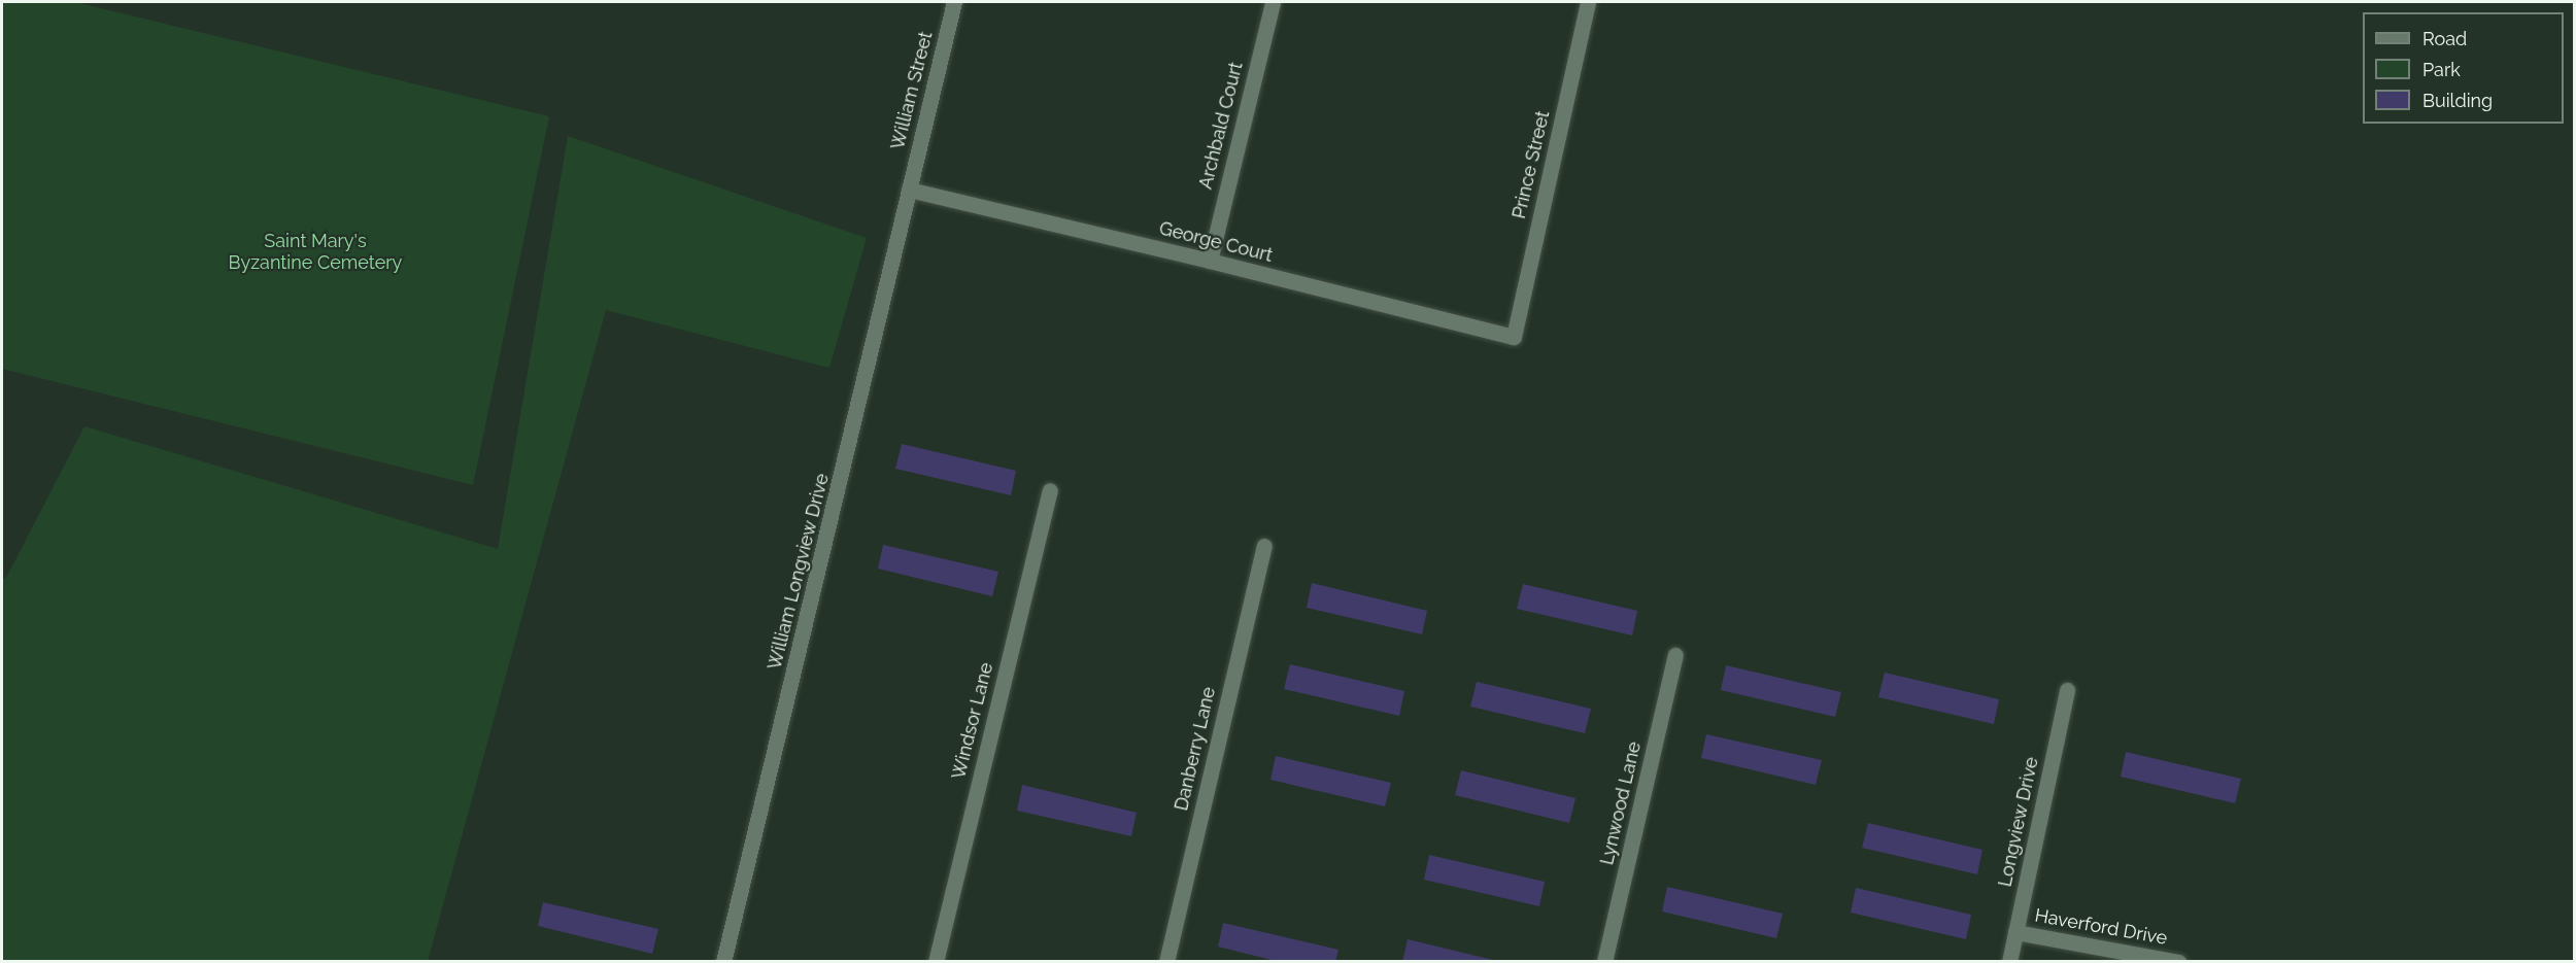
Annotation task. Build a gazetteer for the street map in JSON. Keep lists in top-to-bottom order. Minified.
{"streets":{"street":["William Street","Archbald Court","Prince Street","George Court","William Longview Drive","Windsor Lane","Danberry Lane","Lynwood Lane","Longview Drive","Haverford Drive"]},"crossings":[["William Street","George Court"],["William Street","William Longview Drive"],["Archbald Court","George Court"],["Prince Street","George Court"],["George Court","William Longview Drive"],["Longview Drive","Haverford Drive"]],"parks":["Saint Mary's Byzantine Cemetery"],"legend":["Road","Park","Building"]}
